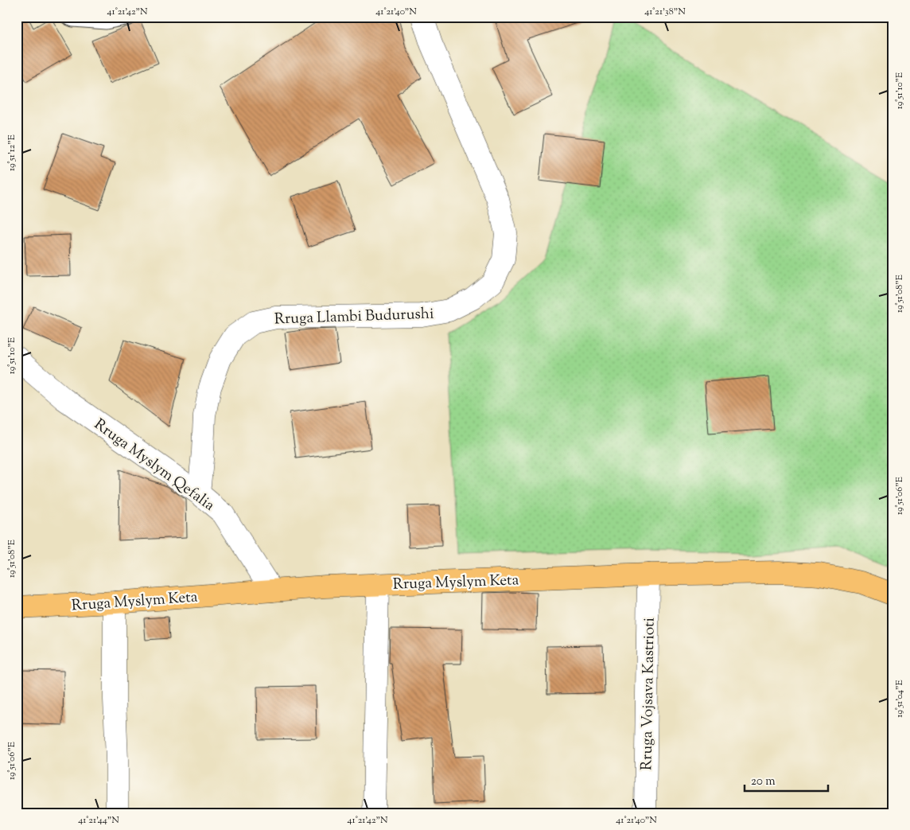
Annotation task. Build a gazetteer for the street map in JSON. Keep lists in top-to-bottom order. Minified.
{"streets":{"main road":["Rruga Myslym Keta"],"street":["Rruga Llambi Budurushi","Rruga Myslym Qefalia","Rruga Vojsava Kastrioti"]},"crossings":[["Rruga Llambi Budurushi","Rruga Myslym Qefalia"],["Rruga Myslym Qefalia","Rruga Myslym Keta"],["Rruga Myslym Keta","Rruga Vojsava Kastrioti"]],"scale_bar":"20 m","coordinates":["41°21'42\"N","41°21'40\"N","41°21'38\"N","19°51'10\"E","19°51'12\"E","19°51'08\"E","19°51'06\"E","19°51'04\"E","41°21'44\"N"]}
